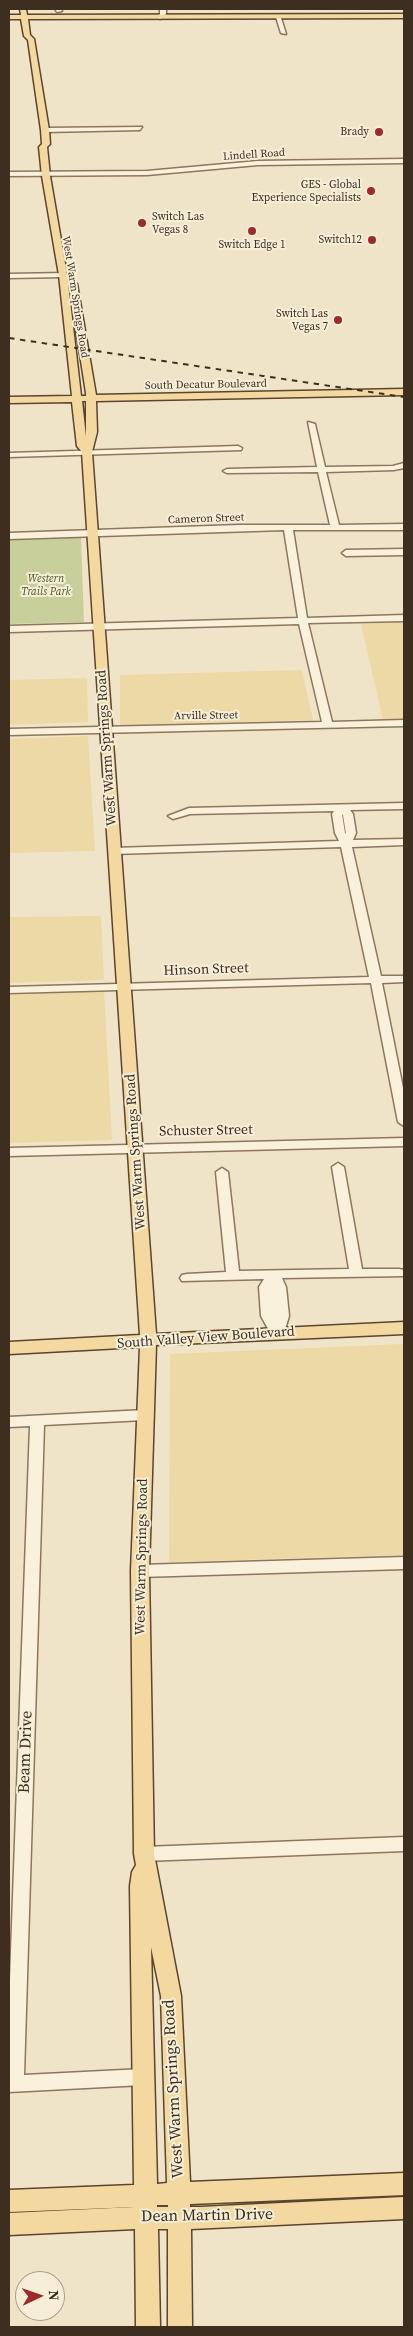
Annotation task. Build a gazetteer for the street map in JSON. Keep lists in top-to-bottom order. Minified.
{"streets":{"main road":["West Warm Springs Road","South Decatur Boulevard","South Valley View Boulevard","Dean Martin Drive"],"street":["Lindell Road","Cameron Street","Arville Street","Hinson Street","Schuster Street","Beam Drive"]},"crossings":[["Lindell Road","West Warm Springs Road"],["West Warm Springs Road","South Decatur Boulevard"],["West Warm Springs Road","Cameron Street"],["West Warm Springs Road","Arville Street"],["West Warm Springs Road","Hinson Street"],["West Warm Springs Road","Schuster Street"],["West Warm Springs Road","South Valley View Boulevard"],["West Warm Springs Road","Dean Martin Drive"]],"parks":["Western Trails Park"],"places":["Brady","GES - Global Experience Specialists","Switch Las Vegas 8","Switch Edge 1","Switch12","Switch Las Vegas 7"],"north":"right"}
